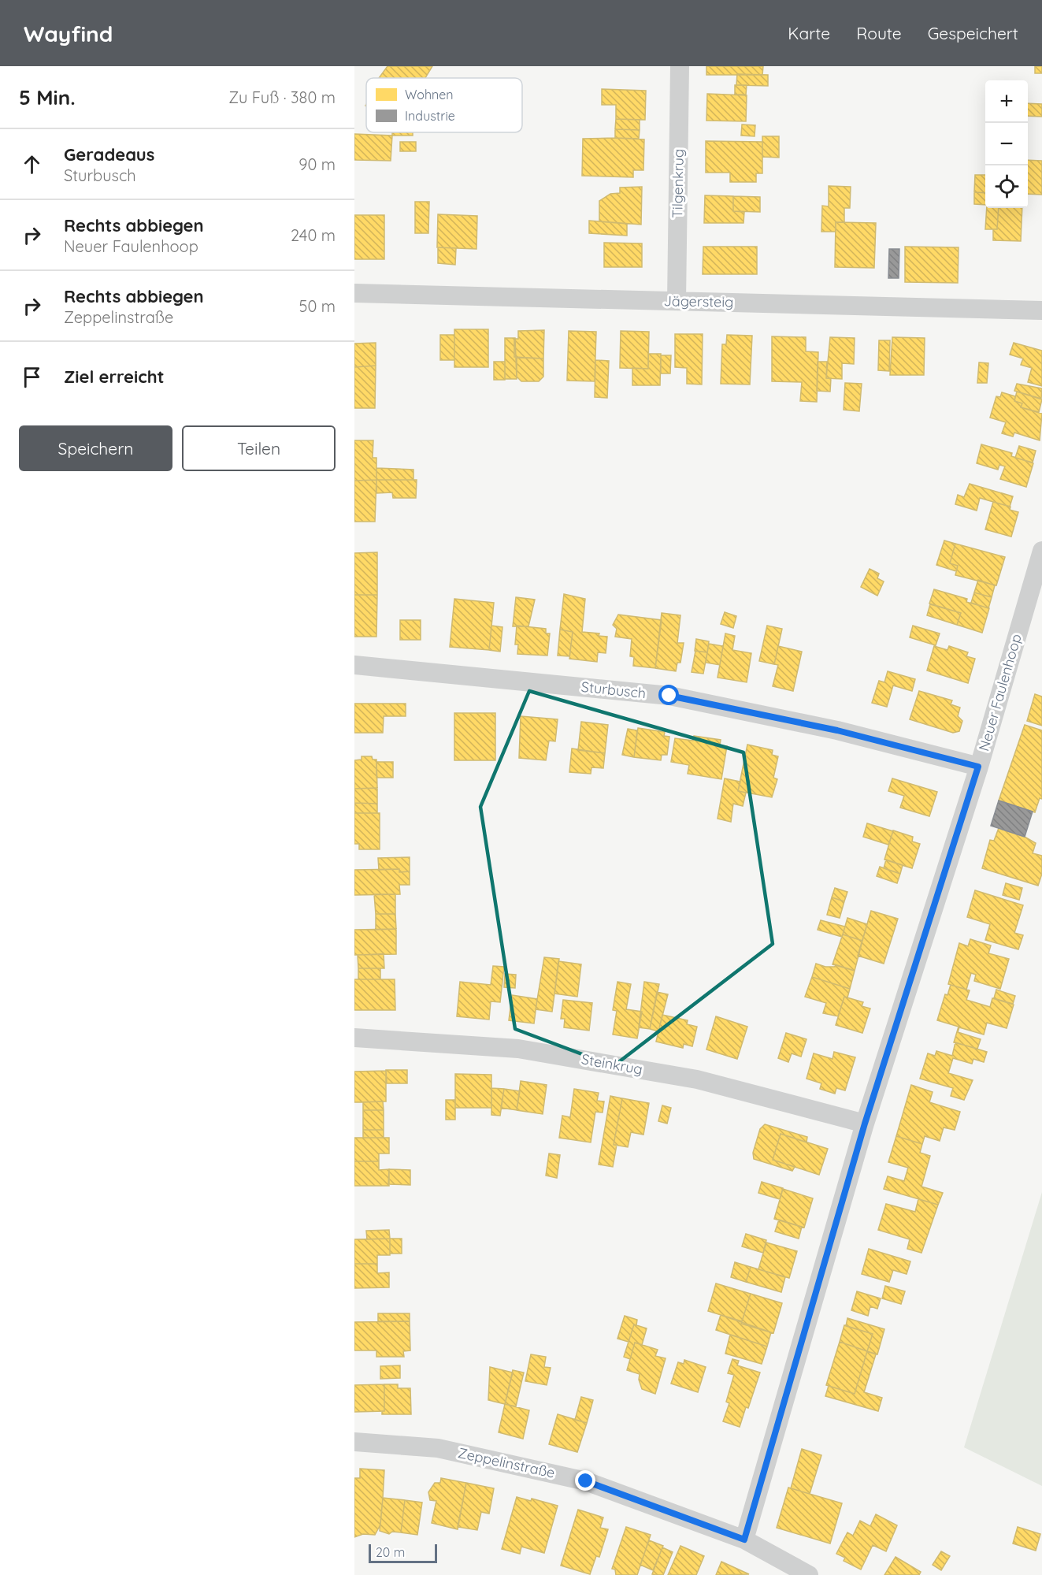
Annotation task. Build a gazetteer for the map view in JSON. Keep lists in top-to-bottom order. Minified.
{"streets":{"street":["Tilgenkrug","Jägersteig","Sturbusch","Neuer Faulenhoop","Steinkrug","Zeppelinstraße"]},"crossings":[["Tilgenkrug","Jägersteig"],["Sturbusch","Neuer Faulenhoop"],["Neuer Faulenhoop","Steinkrug"],["Neuer Faulenhoop","Zeppelinstraße"]],"legend":["Wohnen","Industrie"],"scale_bar":"20 m","page":{"header":"Wayfind","nav":["Karte","Route","Gespeichert"],"heading":["5 Min.","Zu Fuß · 380 m"],"map_buttons":["+","−"],"list":[["Geradeaus","Sturbusch","90 m"],["Rechts abbiegen","Neuer Faulenhoop","240 m"],["Rechts abbiegen","Zeppelinstraße","50 m"],"Ziel erreicht"],"buttons":["Speichern","Teilen"],"scale":"20 m"}}
